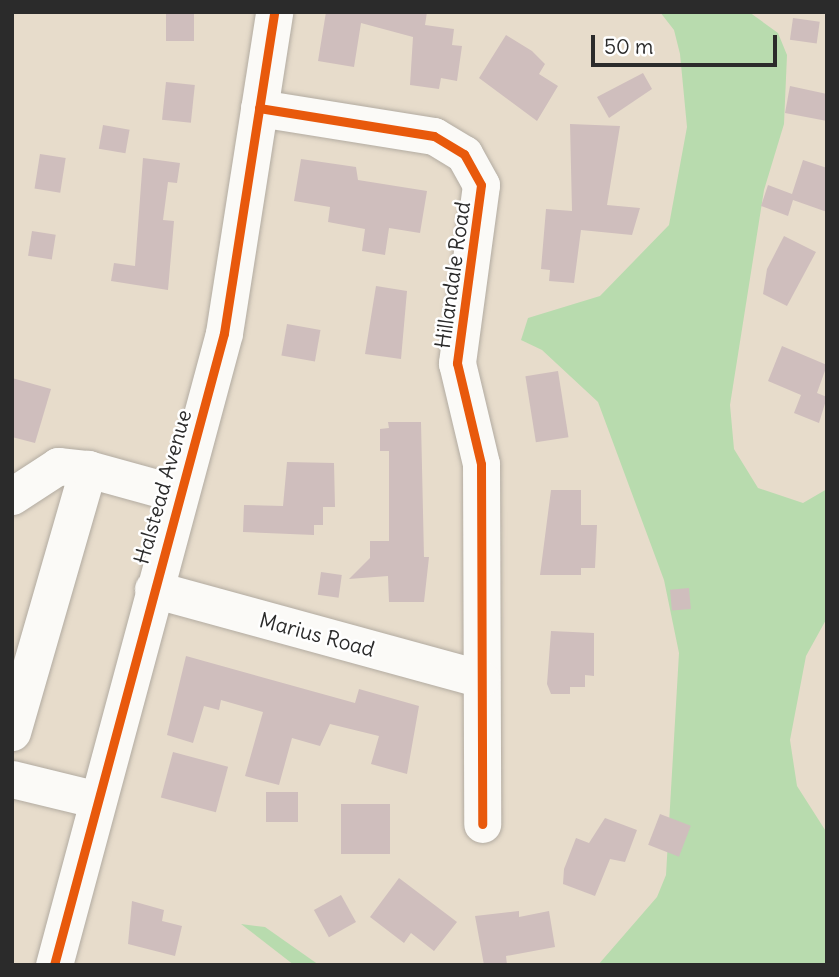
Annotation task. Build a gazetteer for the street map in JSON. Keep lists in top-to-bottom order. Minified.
{"streets":{"street":["Hillandale Road","Halstead Avenue","Marius Road"]},"crossings":[["Hillandale Road","Halstead Avenue"],["Hillandale Road","Marius Road"],["Halstead Avenue","Marius Road"]],"scale_bar":"50 m"}
